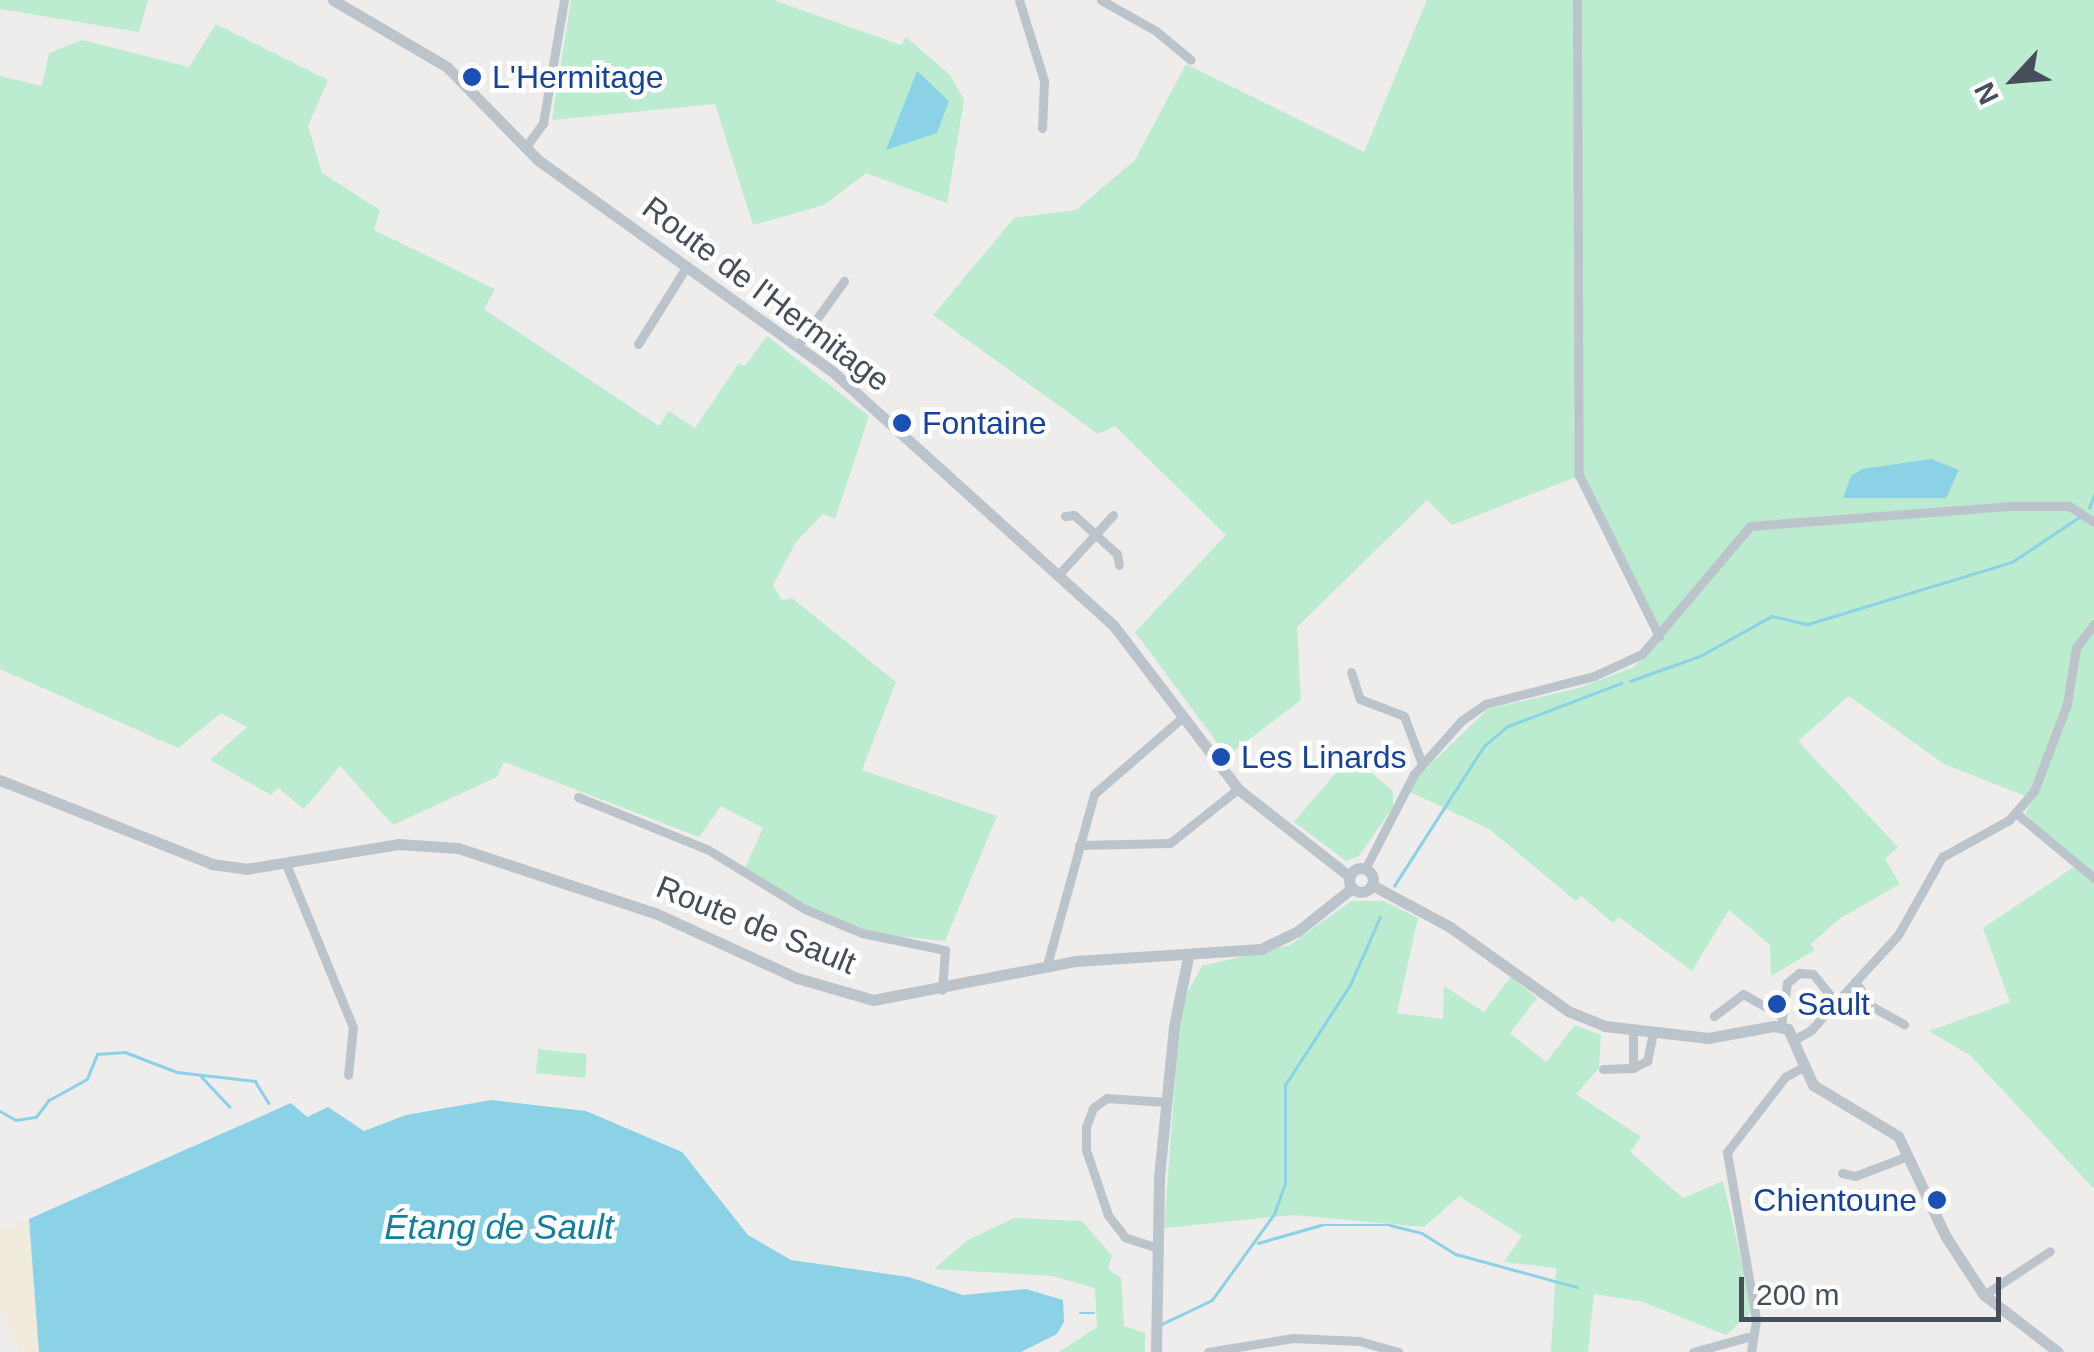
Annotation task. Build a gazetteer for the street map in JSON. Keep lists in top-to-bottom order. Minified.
{"streets":{"street":["Route de l'Hermitage","Route de Sault"]},"crossings":[["Route de l'Hermitage","Route de Sault"]],"water":["Étang de Sault"],"places":["L'Hermitage","Fontaine","Les Linards","Sault","Chientoune"],"scale_bar":"200 m","north":"bottom left"}
